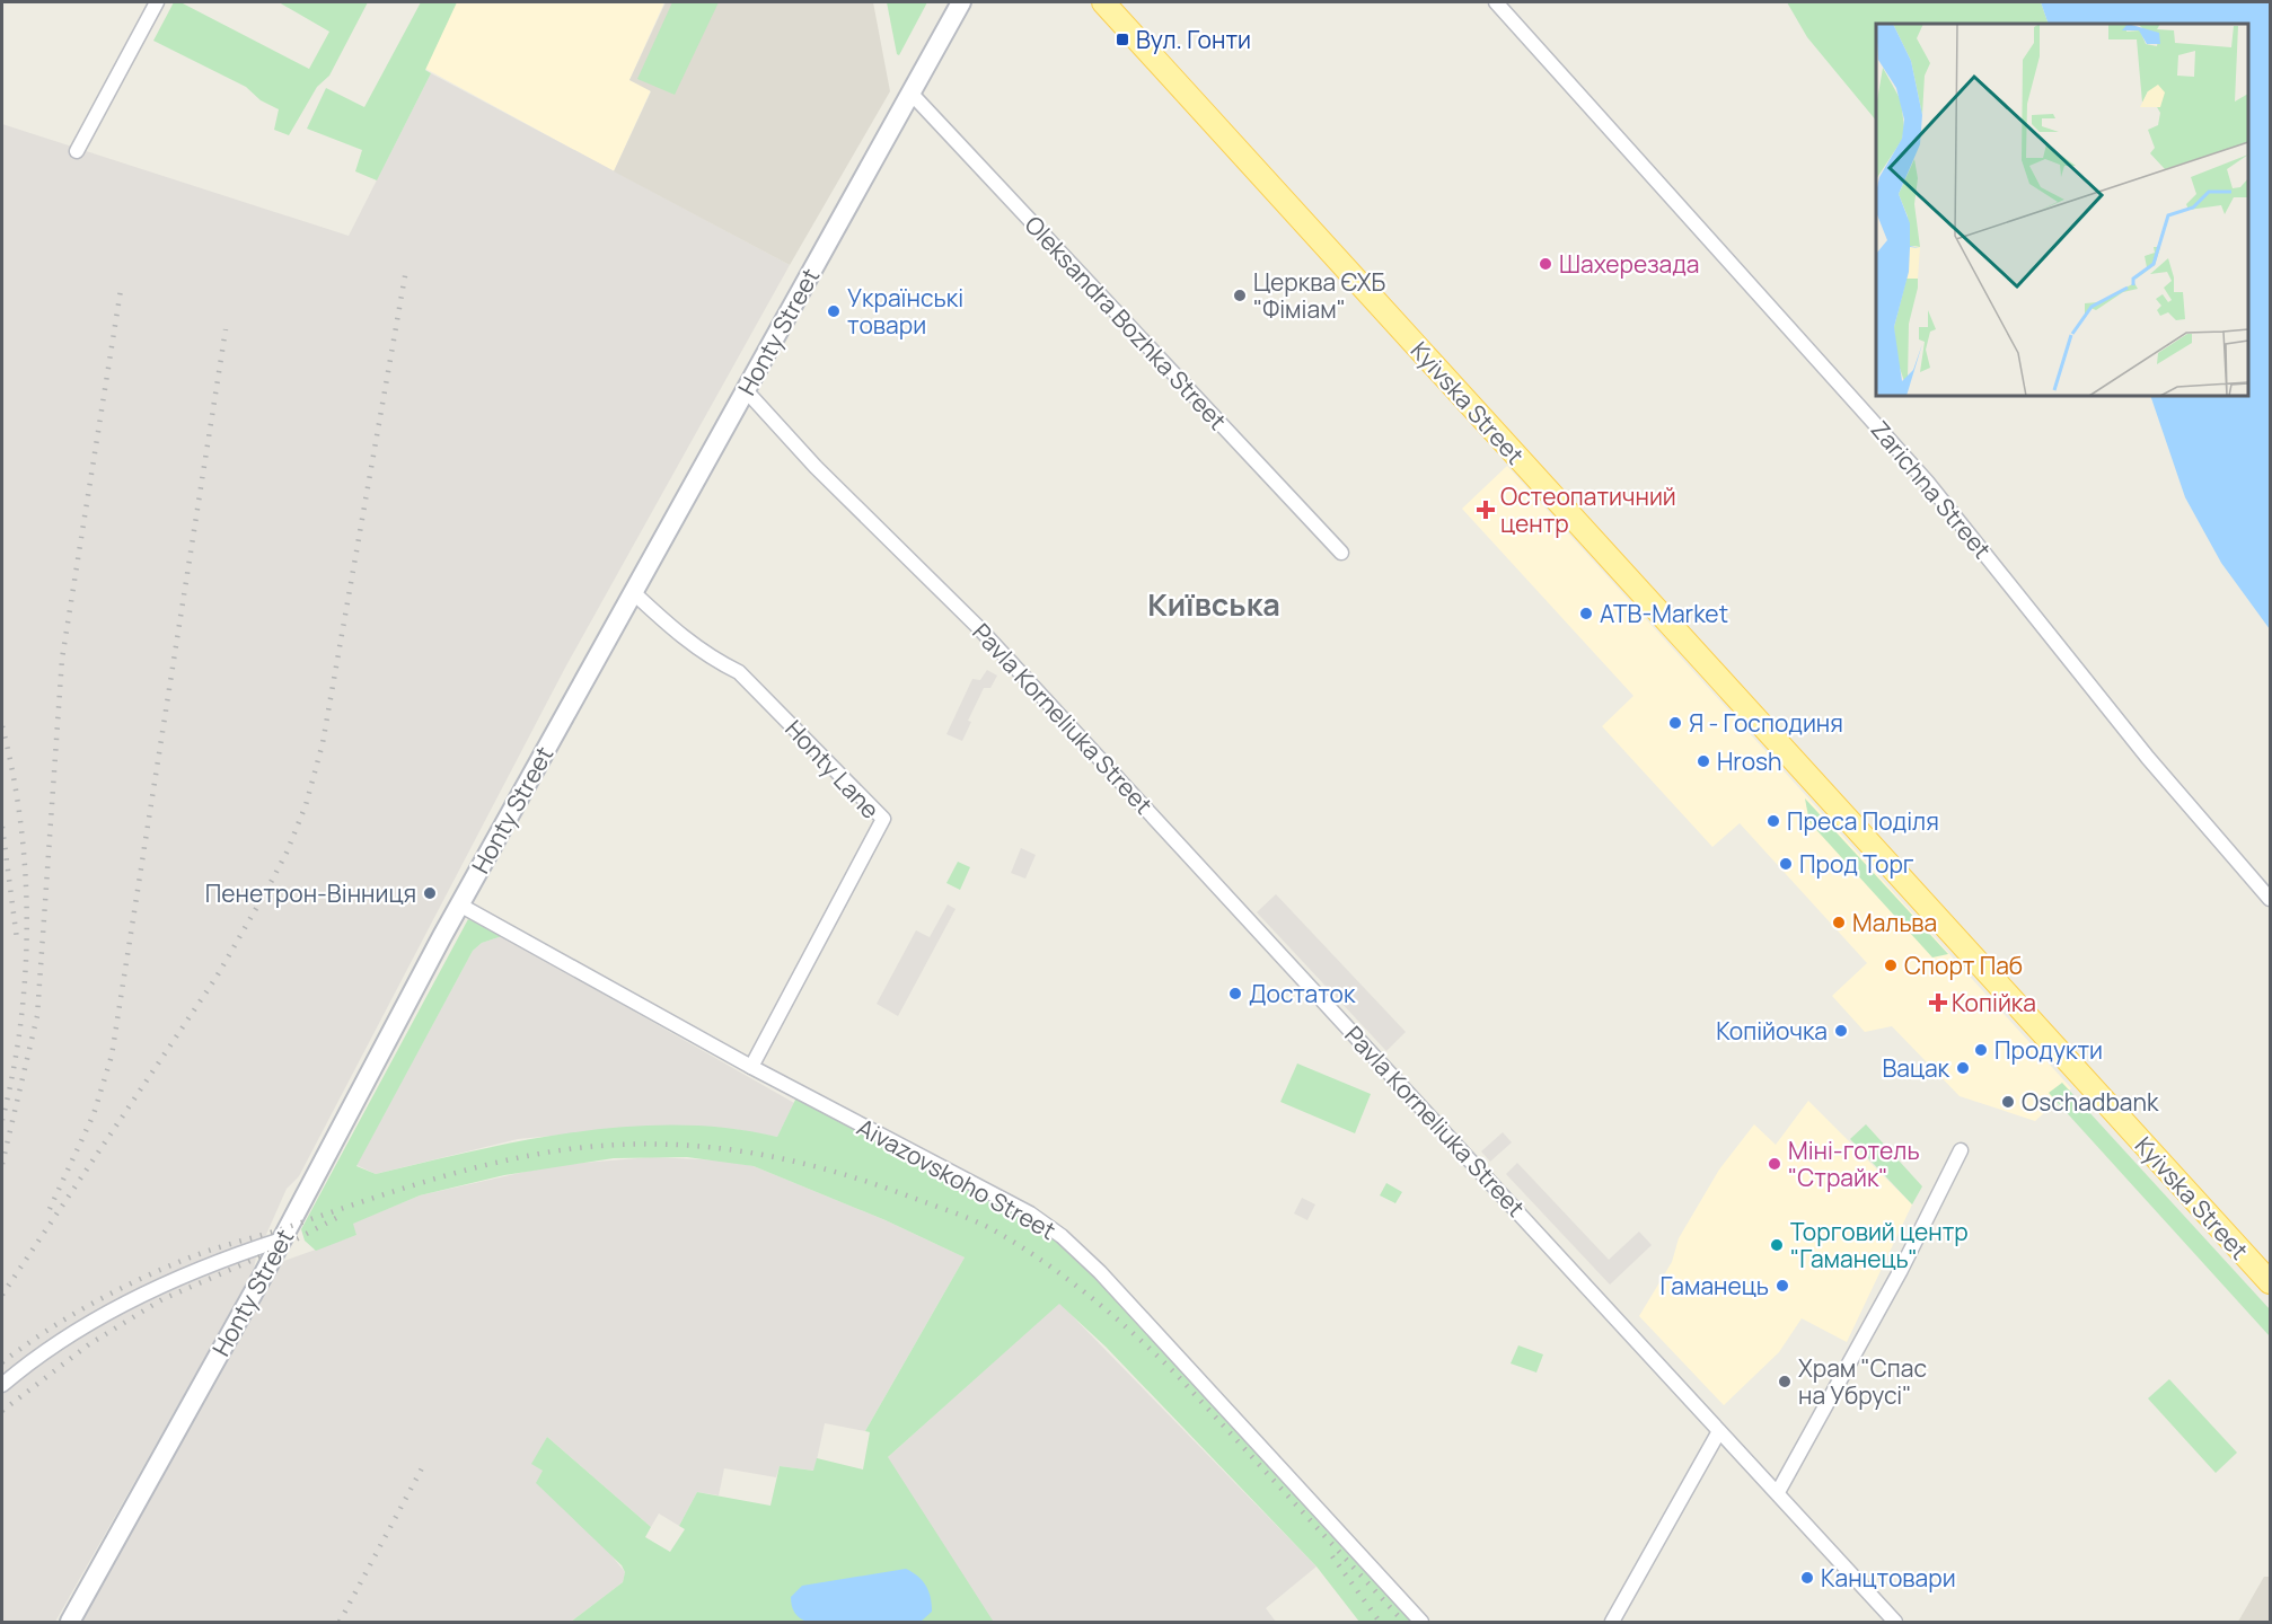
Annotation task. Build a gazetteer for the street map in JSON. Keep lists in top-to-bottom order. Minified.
{"streets":{"main road":["Kyivska Street"],"street":["Oleksandra Bozhka Street","Honty Street","Zarichna Street","Pavla Korneliuka Street","Honty Lane","Aivazovskoho Street"]},"crossings":[["Oleksandra Bozhka Street","Honty Street"],["Honty Street","Pavla Korneliuka Street"],["Honty Street","Honty Lane"],["Honty Street","Aivazovskoho Street"],["Honty Lane","Aivazovskoho Street"]],"districts":["Київська"],"places":{"transit":["Вул. Гонти"],"other":["Шахерезада","Церква ЄХБ \"Фіміам\"","Українські товари","ATB-Market","Я - Господиня","Hrosh","Преса Поділя","Прод Торг","Пенетрон-Вінниця","Мальва","Спорт Паб","Достаток","Копійочка","Продукти","Вацак","Oschadbank","Міні-готель \"Страйк\"","Торговий центр \"Гаманець\"","Гаманець","Храм \"Спас на Убрусі\"","Канцтовари"],"health":["Остеопатичний центр","Копійка"]}}
